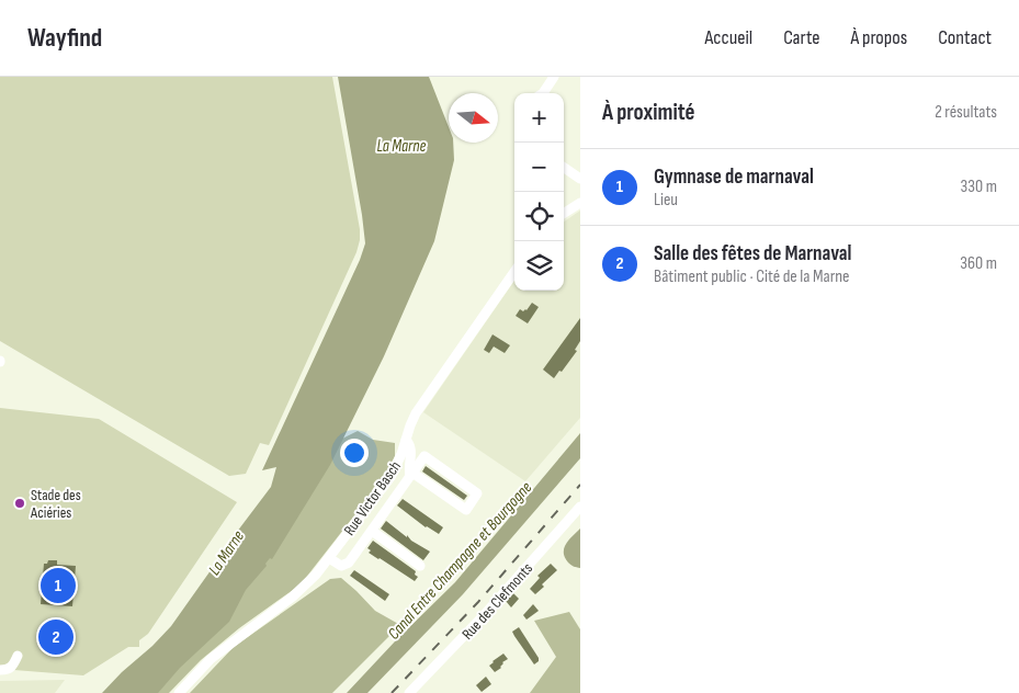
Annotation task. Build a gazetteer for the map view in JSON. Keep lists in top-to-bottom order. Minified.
{"streets":{"street":["Rue Victor Basch","Rue des Clefmonts"]},"water":["La Marne","Canal Entre Champagne et Bourgogne"],"places":["Stade des Aciéries"],"north":"right","page":{"header":"Wayfind","nav":["Accueil","Carte","À propos","Contact"],"heading":["À proximité","2 résultats"],"map_buttons":["+","−"],"list":[{"mark":"1","name":"Gymnase de marnaval","note":"Lieu","value":"330 m"},{"mark":"2","name":"Salle des fêtes de Marnaval","note":"Bâtiment public · Cité de la Marne","value":"360 m"}],"pins":["1","2"]}}
